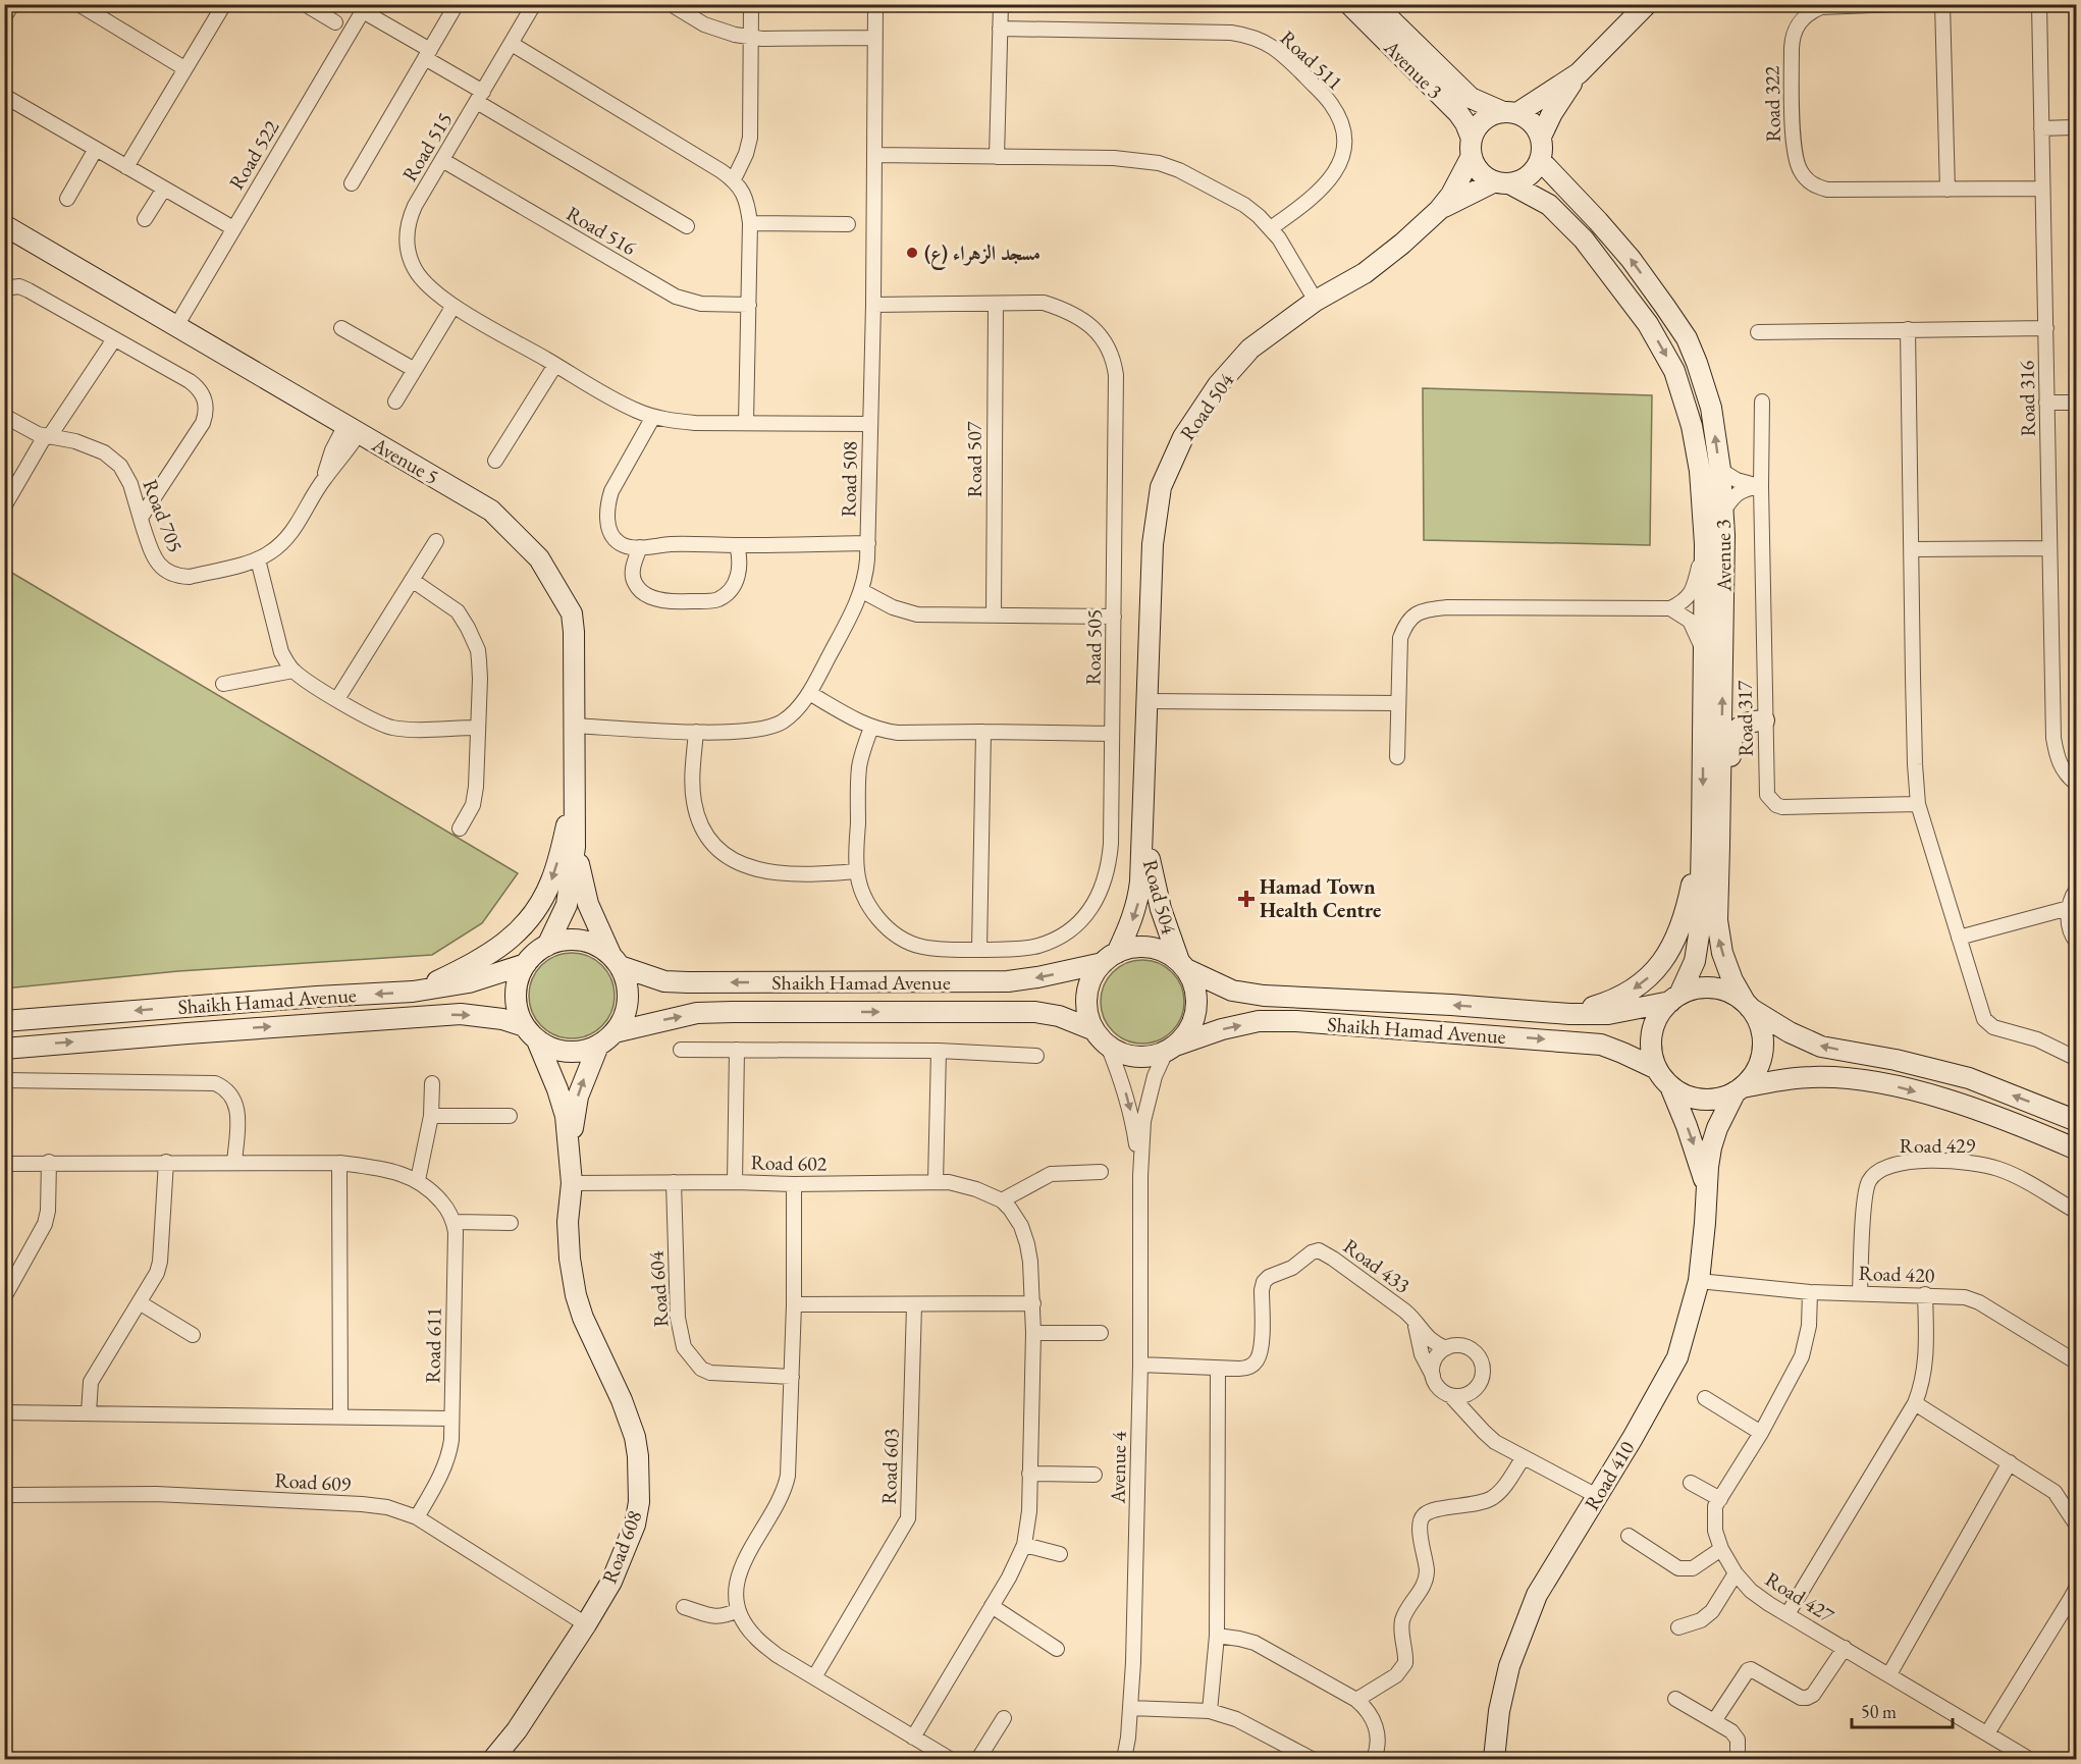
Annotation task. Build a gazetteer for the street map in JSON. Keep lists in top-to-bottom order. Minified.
{"streets":{"street":["Road 511","Avenue 3","Road 322","Road 515","Road 522","Road 516","Road 316","Road 504","Road 507","Avenue 5","Road 508","Road 705","Road 505","Road 317","Shaikh Hamad Avenue","Road 429","Road 602","Road 433","Road 420","Road 604","Road 611","Road 603","Avenue 4","Road 410","Road 609","Road 608","Road 427"]},"crossings":[["Avenue 3","Road 504"],["Avenue 3","Shaikh Hamad Avenue"],["Avenue 3","Road 410"],["Road 322","Road 316"],["Road 515","Road 516"],["Road 515","Road 508"],["Road 522","Avenue 5"],["Road 504","Shaikh Hamad Avenue"],["Road 504","Avenue 4"],["Road 507","Road 505"],["Avenue 5","Road 508"],["Avenue 5","Road 705"],["Avenue 5","Shaikh Hamad Avenue"],["Avenue 5","Road 608"],["Road 508","Road 505"],["Shaikh Hamad Avenue","Avenue 4"],["Shaikh Hamad Avenue","Road 410"],["Shaikh Hamad Avenue","Road 608"],["Road 429","Road 420"],["Road 602","Road 604"],["Road 602","Road 608"],["Road 433","Avenue 4"],["Road 420","Road 410"],["Road 420","Road 427"],["Road 611","Road 609"],["Road 609","Road 608"]],"places":{"other":["مسجد الزهراء (ع)"],"health":["Hamad Town Health Centre"]},"scale_bar":"50 m"}
